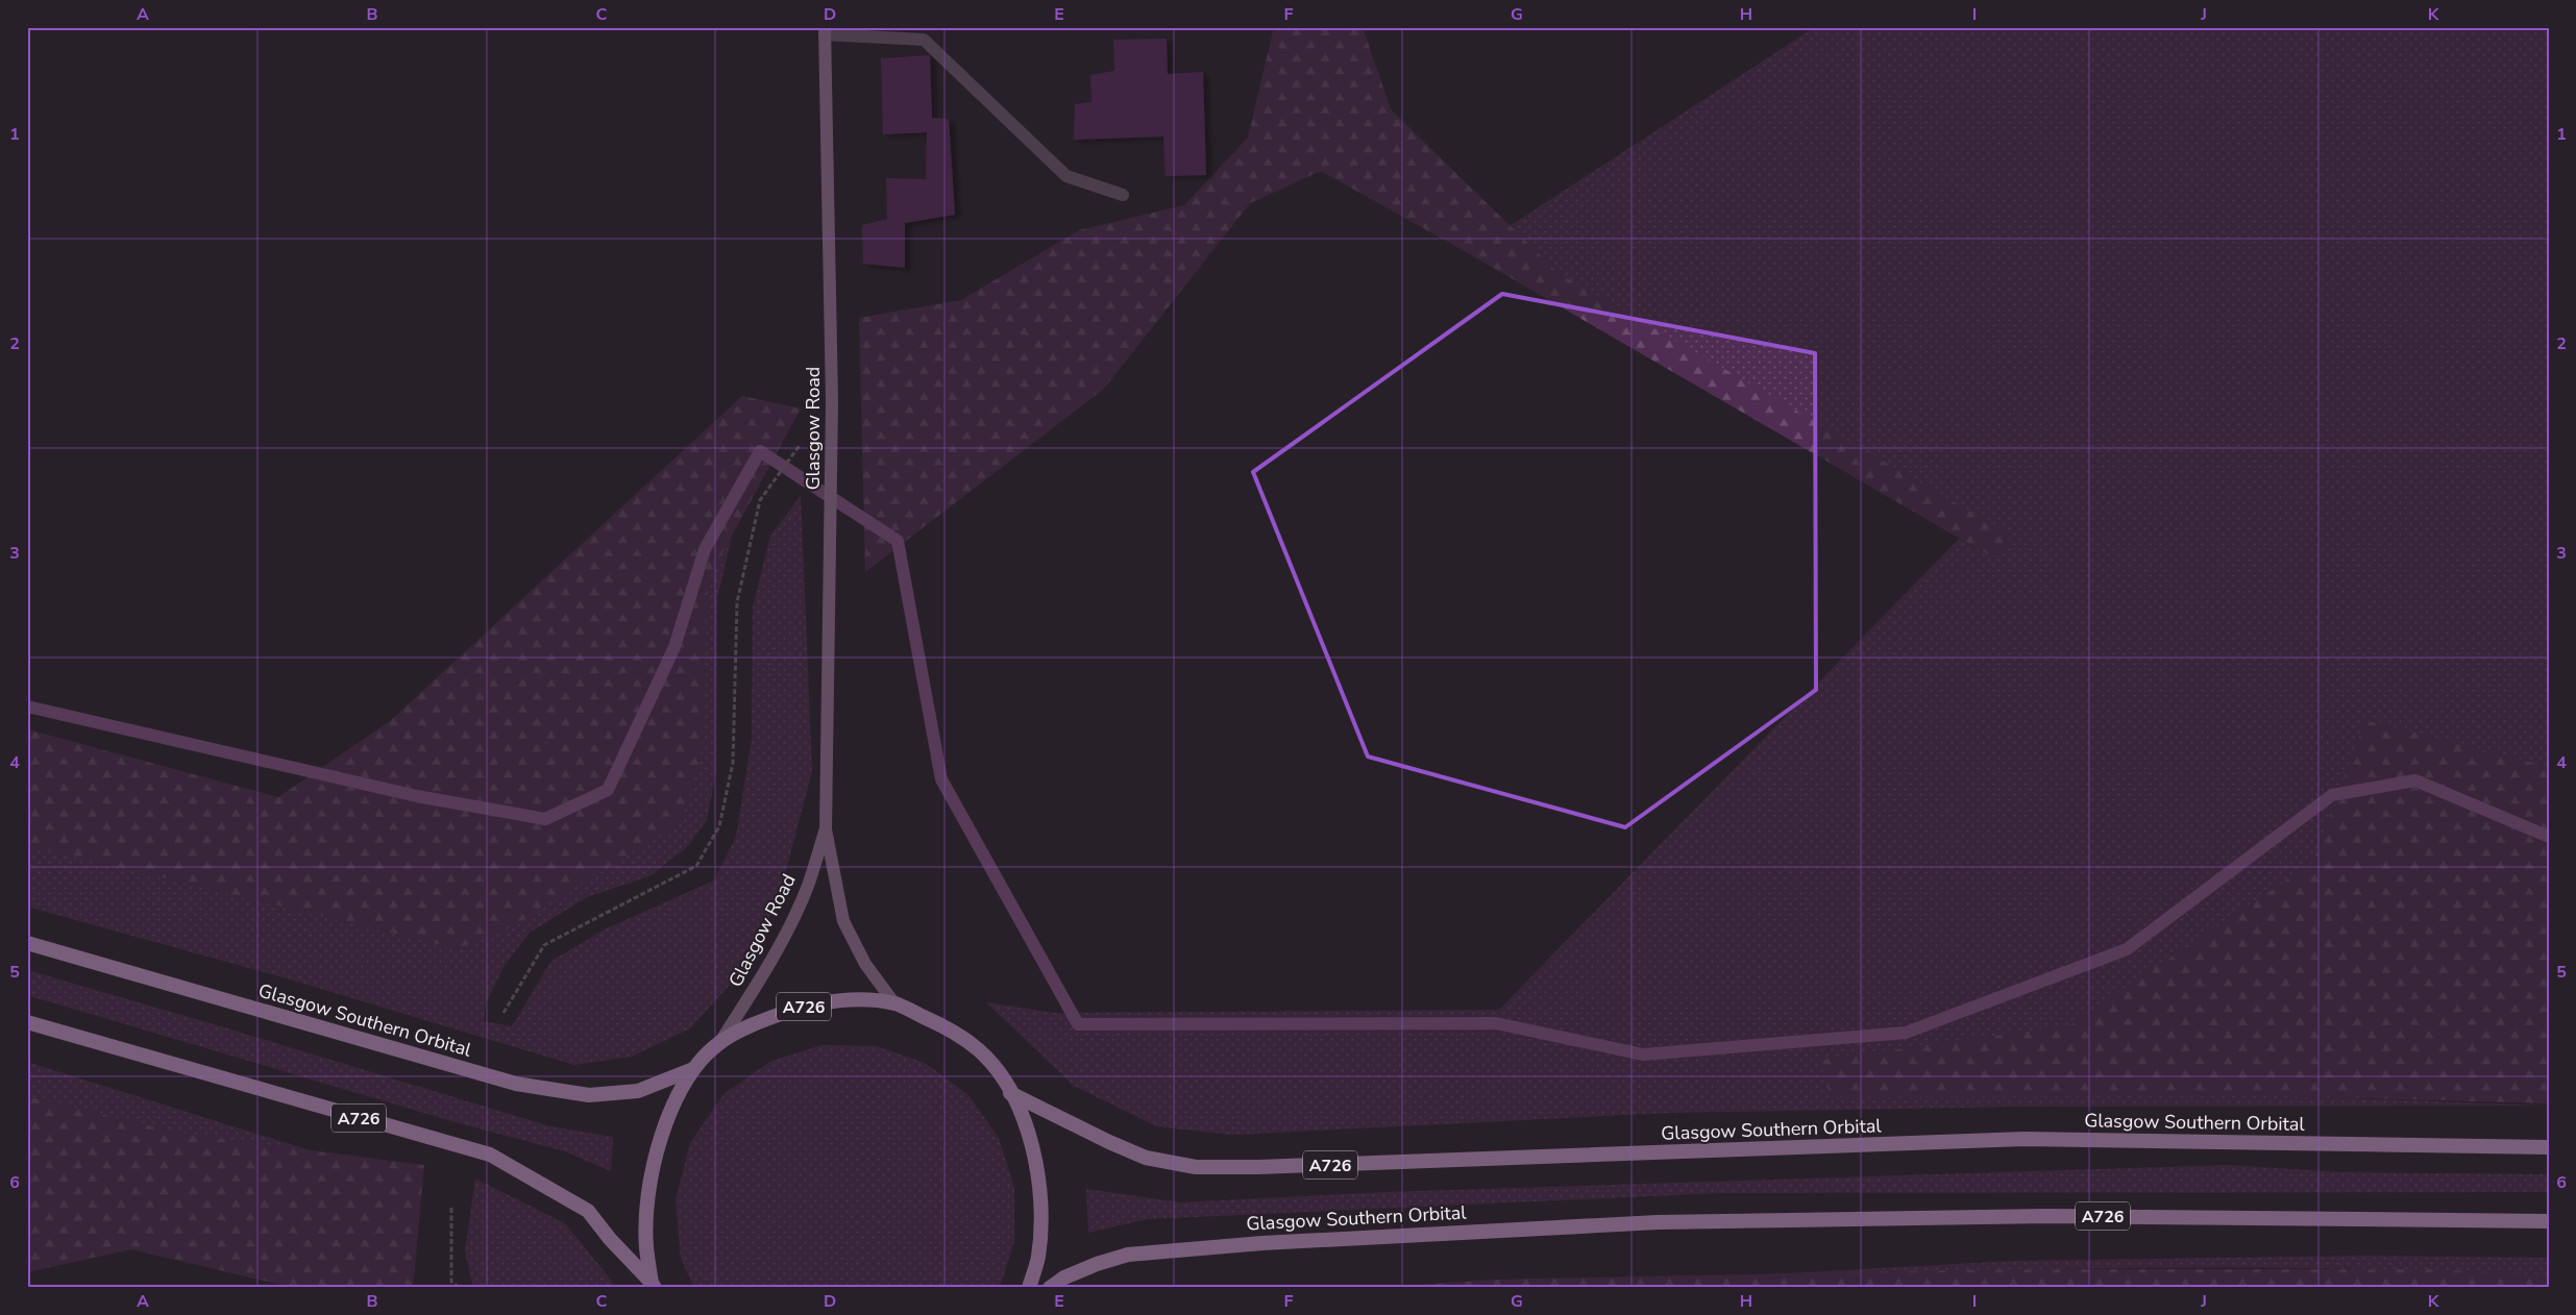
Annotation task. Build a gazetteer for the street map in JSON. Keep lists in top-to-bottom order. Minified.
{"streets":{"highway":["A726","Glasgow Southern Orbital"],"main road":["Glasgow Road"]},"crossings":[["Glasgow Road","A726"],["A726","Glasgow Southern Orbital"]],"grid":{"columns":["A","B","C","D","E","F","G","H","I","J","K"],"rows":["1","2","3","4","5","6"]}}
